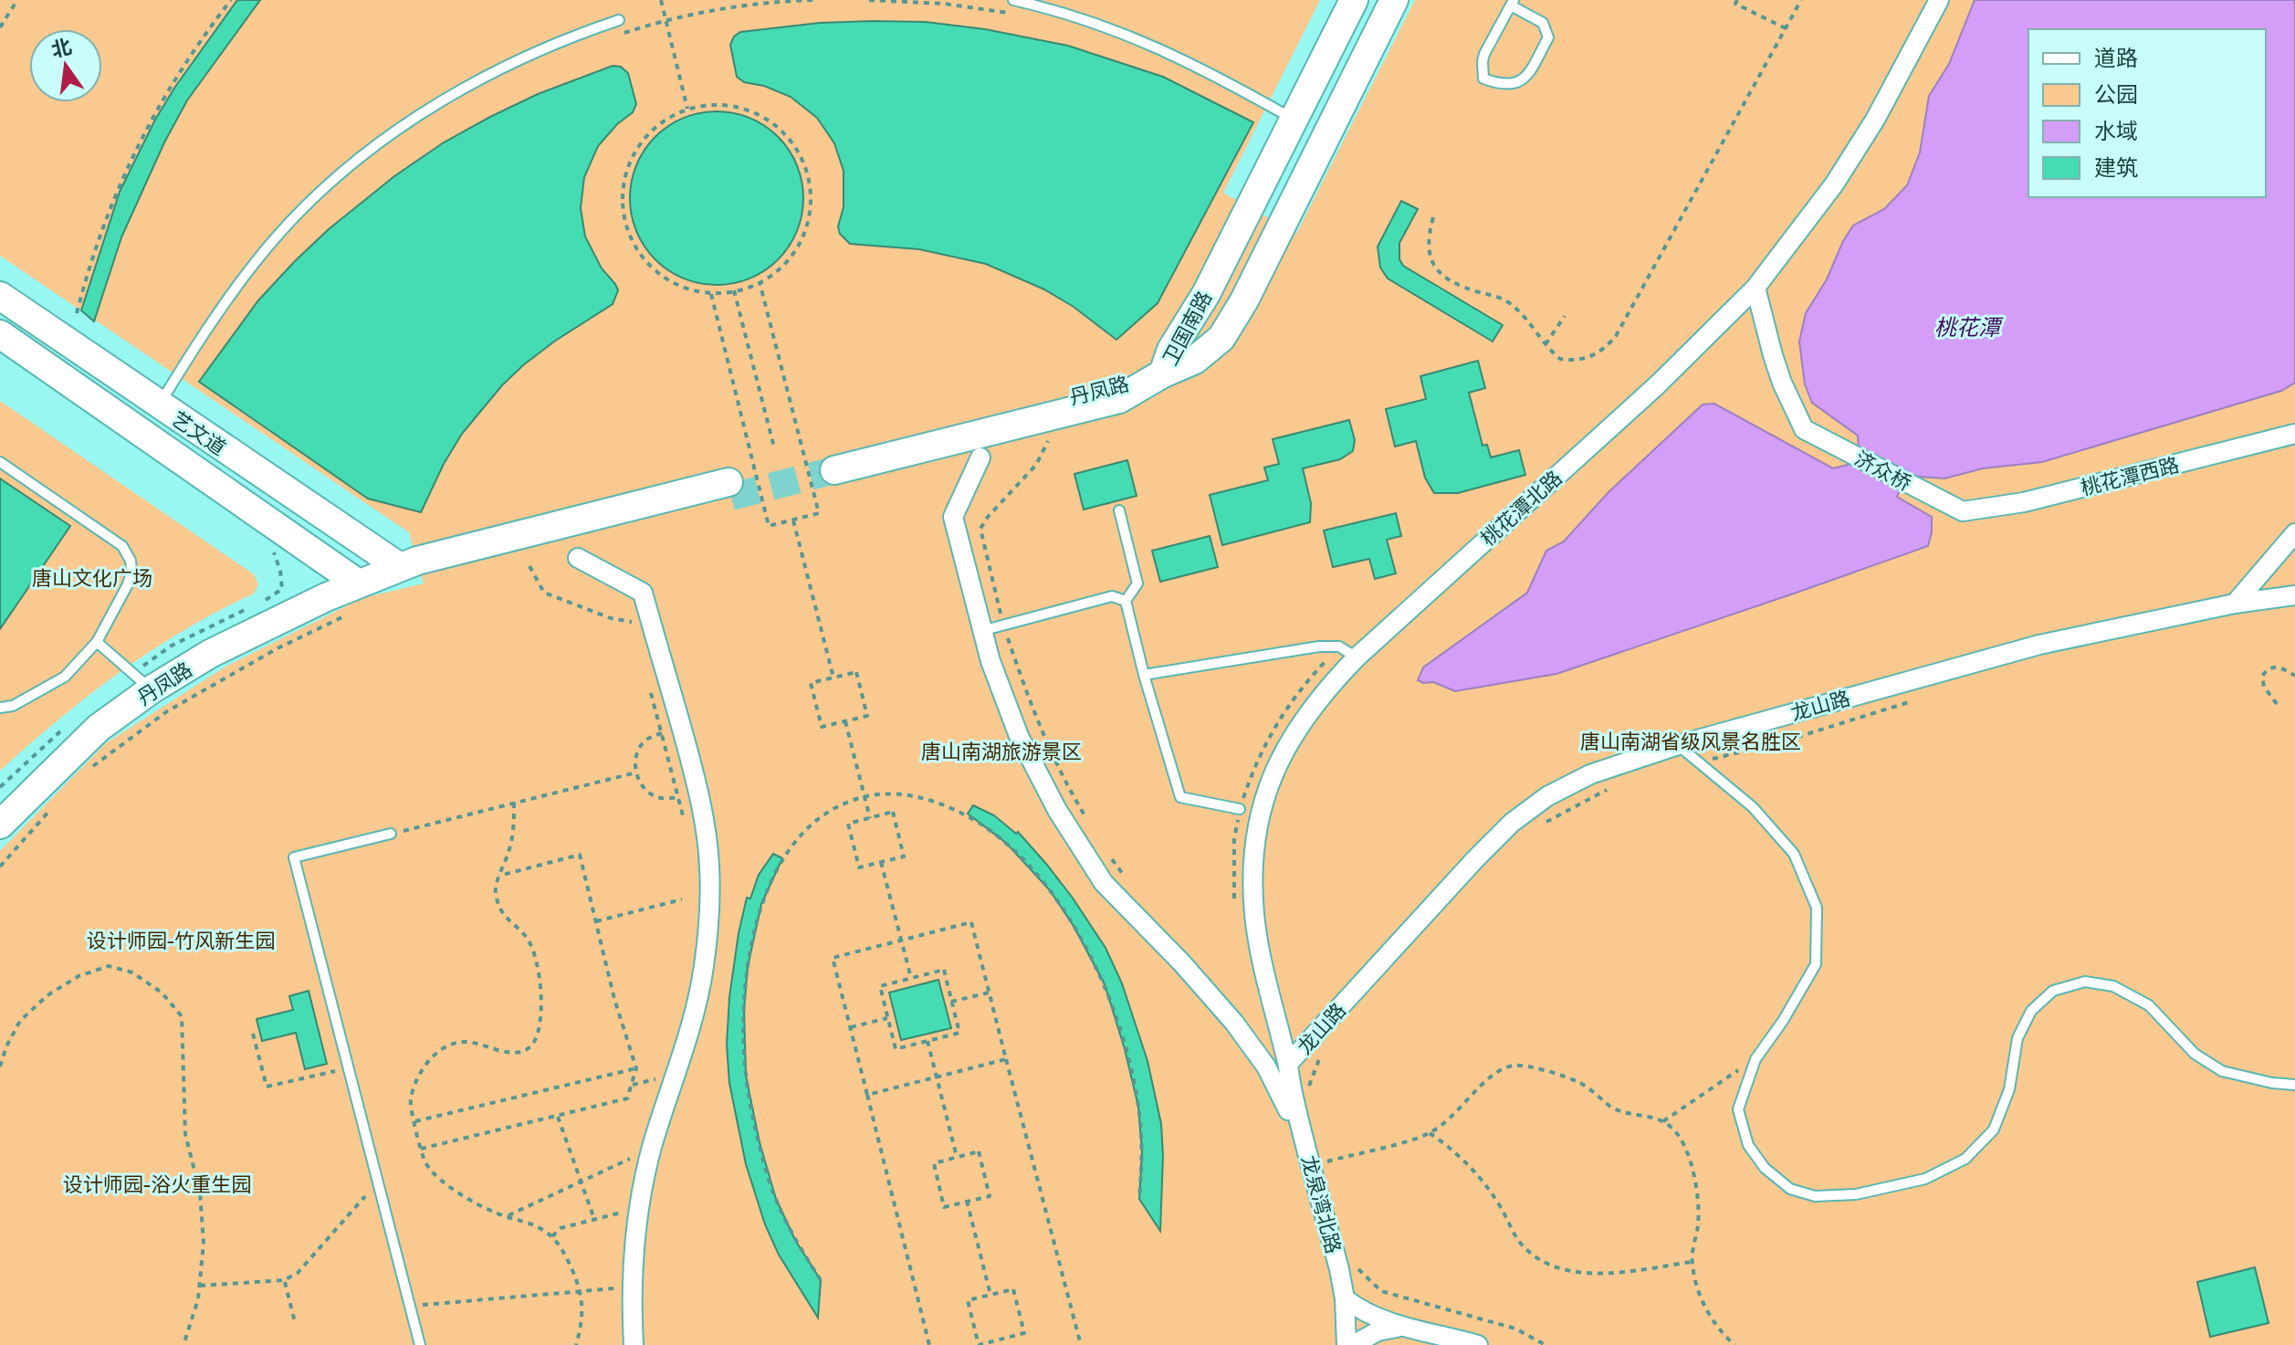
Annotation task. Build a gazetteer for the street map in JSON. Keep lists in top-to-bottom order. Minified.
{"streets":{"main road":["卫国南路","丹凤路","艺文道"],"street":["济众桥","桃花潭西路","桃花潭北路","龙山路","龙泉湾北路"]},"crossings":[["卫国南路","丹凤路"],["丹凤路","艺文道"],["济众桥","桃花潭西路"],["济众桥","桃花潭北路"],["桃花潭北路","龙山路"],["桃花潭北路","龙泉湾北路"],["龙山路","龙泉湾北路"]],"water":["桃花潭"],"parks":["唐山文化广场","唐山南湖省级风景名胜区","唐山南湖旅游景区","设计师园-竹风新生园","设计师园-浴火重生园"],"legend":["道路","公园","水域","建筑"],"north":"top"}
